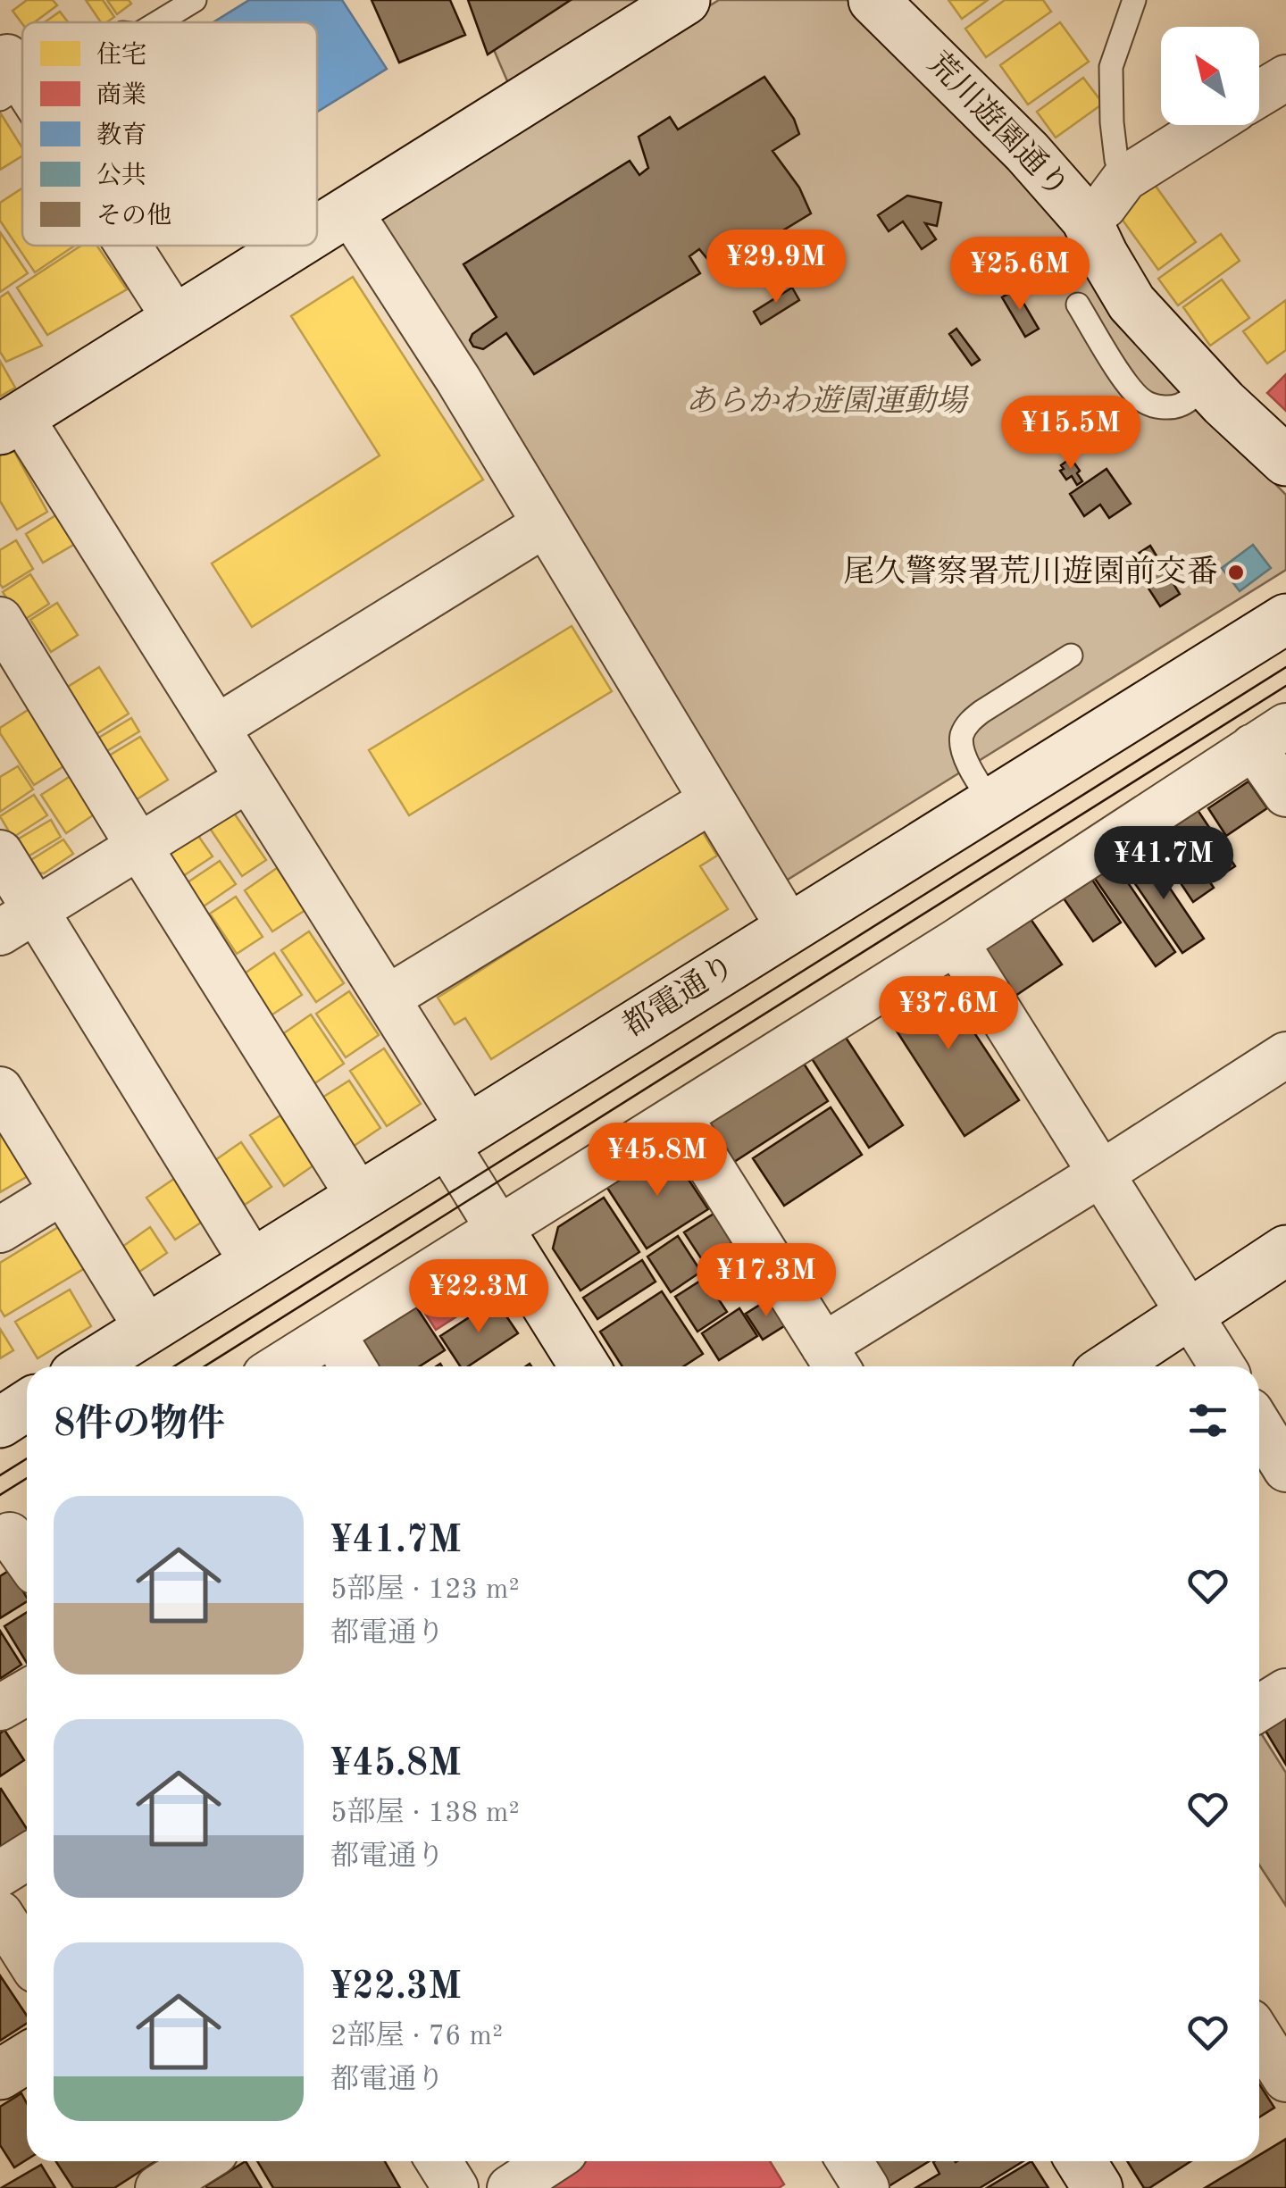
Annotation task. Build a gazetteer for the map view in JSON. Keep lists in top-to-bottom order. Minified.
{"streets":{"street":["荒川遊園通り","都電通り"]},"parks":["あらかわ遊園運動場"],"places":["尾久警察署荒川遊園前交番"],"legend":["住宅","商業","教育","公共","その他"],"north":"top left","page":{"price":["¥29.9M","¥25.6M","¥15.5M","¥41.7M","¥37.6M","¥45.8M","¥17.3M","¥22.3M"],"heading":"8件の物件","list":[{"name":"¥41.7M","note":"5部屋 · 123 m² · 都電通り"},{"name":"¥45.8M","note":"5部屋 · 138 m² · 都電通り"},{"name":"¥22.3M","note":"2部屋 · 76 m² · 都電通り"}]}}
